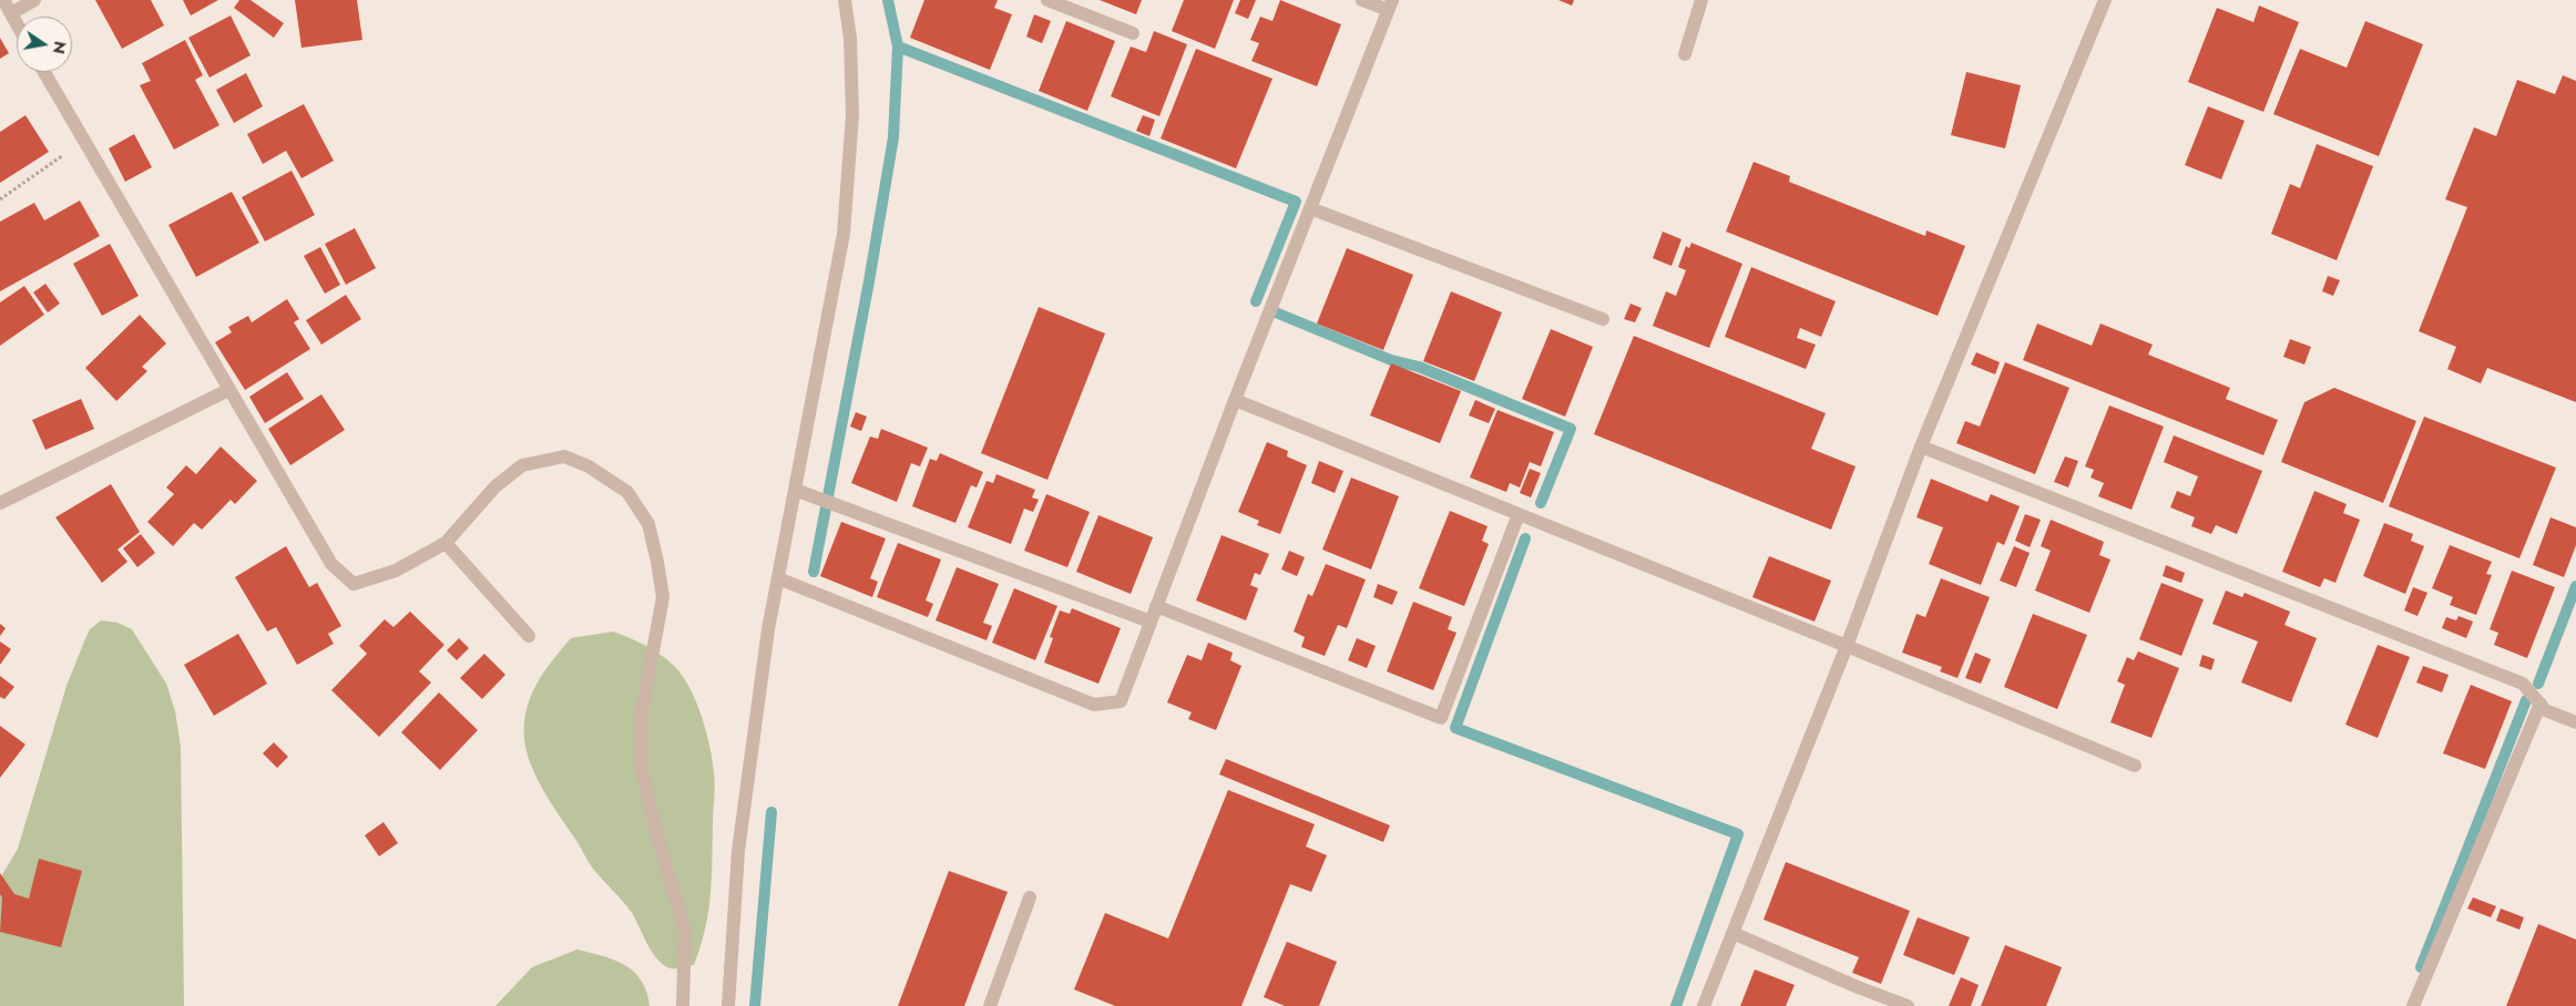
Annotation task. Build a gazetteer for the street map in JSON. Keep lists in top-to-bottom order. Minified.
{"north":"right"}
